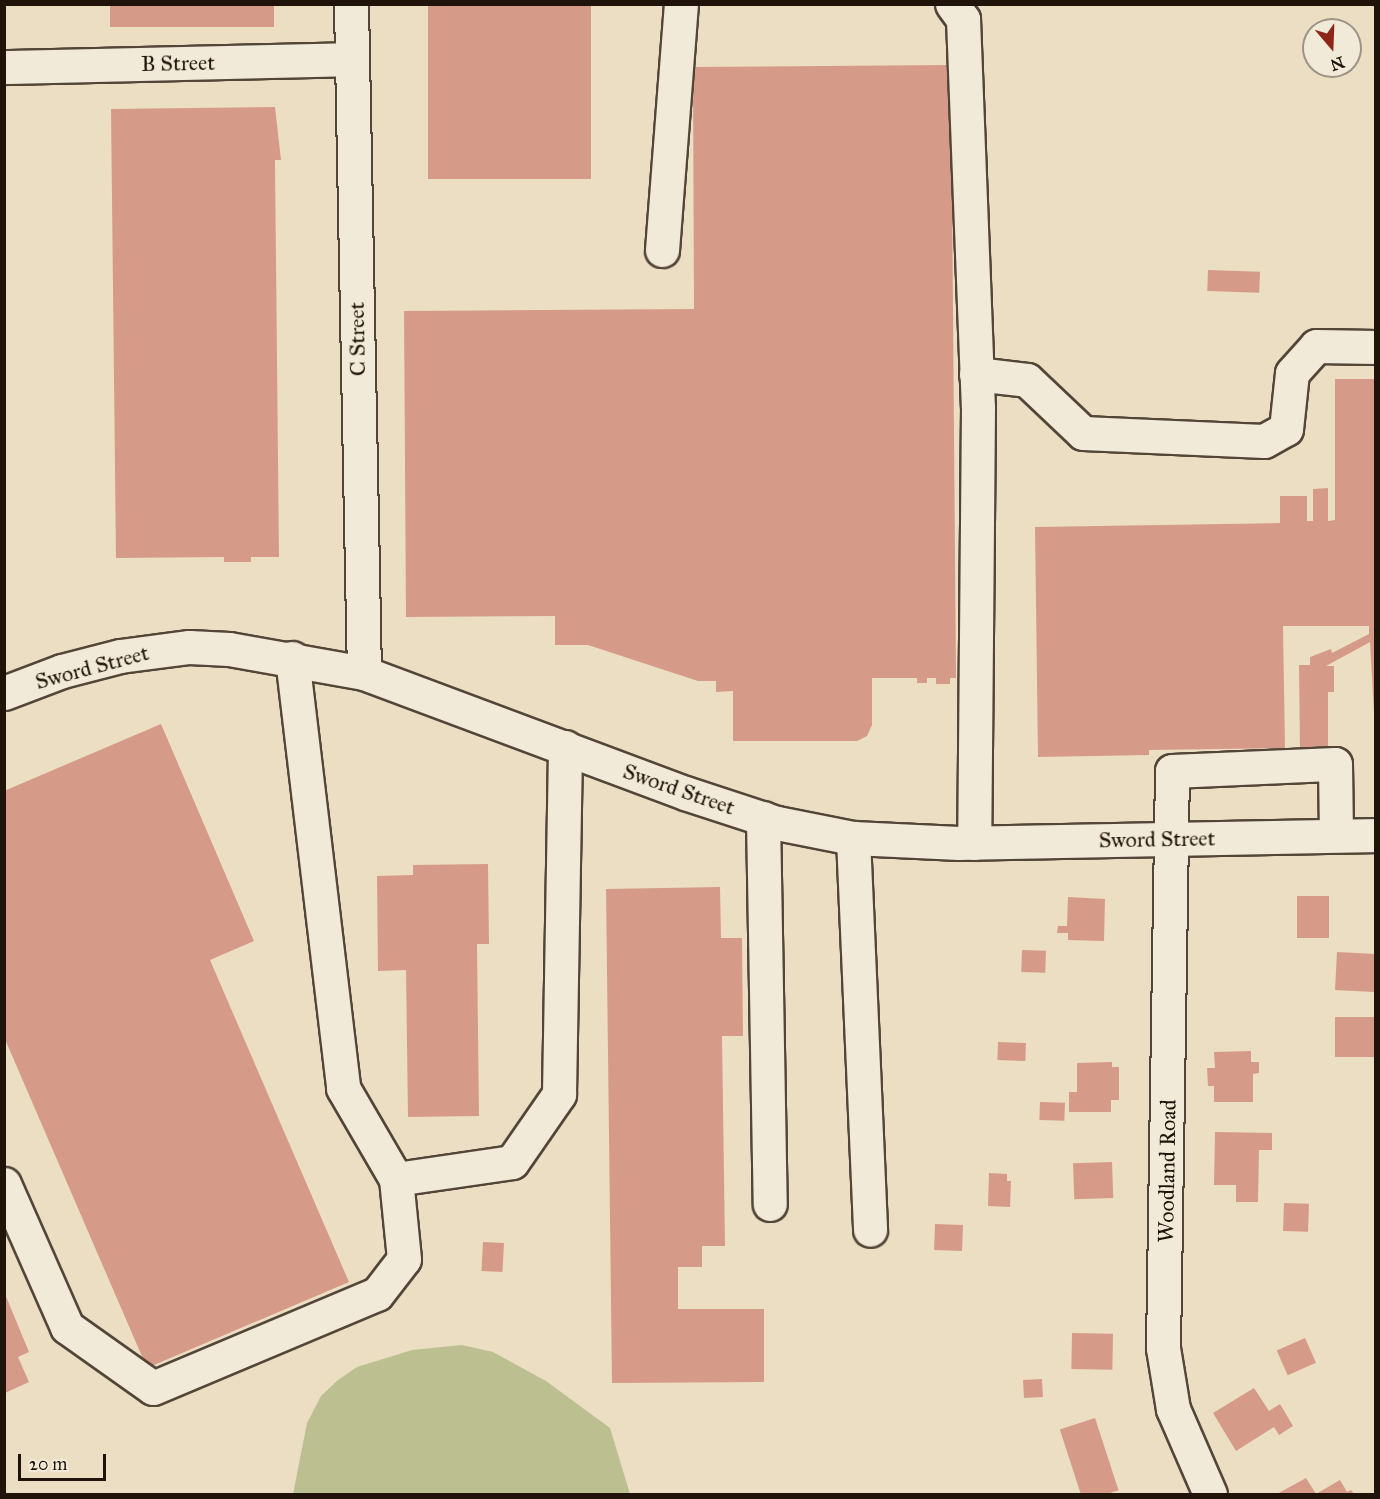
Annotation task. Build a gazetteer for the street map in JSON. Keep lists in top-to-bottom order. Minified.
{"streets":{"street":["B Street","C Street","Sword Street","Woodland Road"]},"crossings":[["B Street","C Street"],["C Street","Sword Street"],["Sword Street","Woodland Road"]],"scale_bar":"20 m","north":"bottom"}
